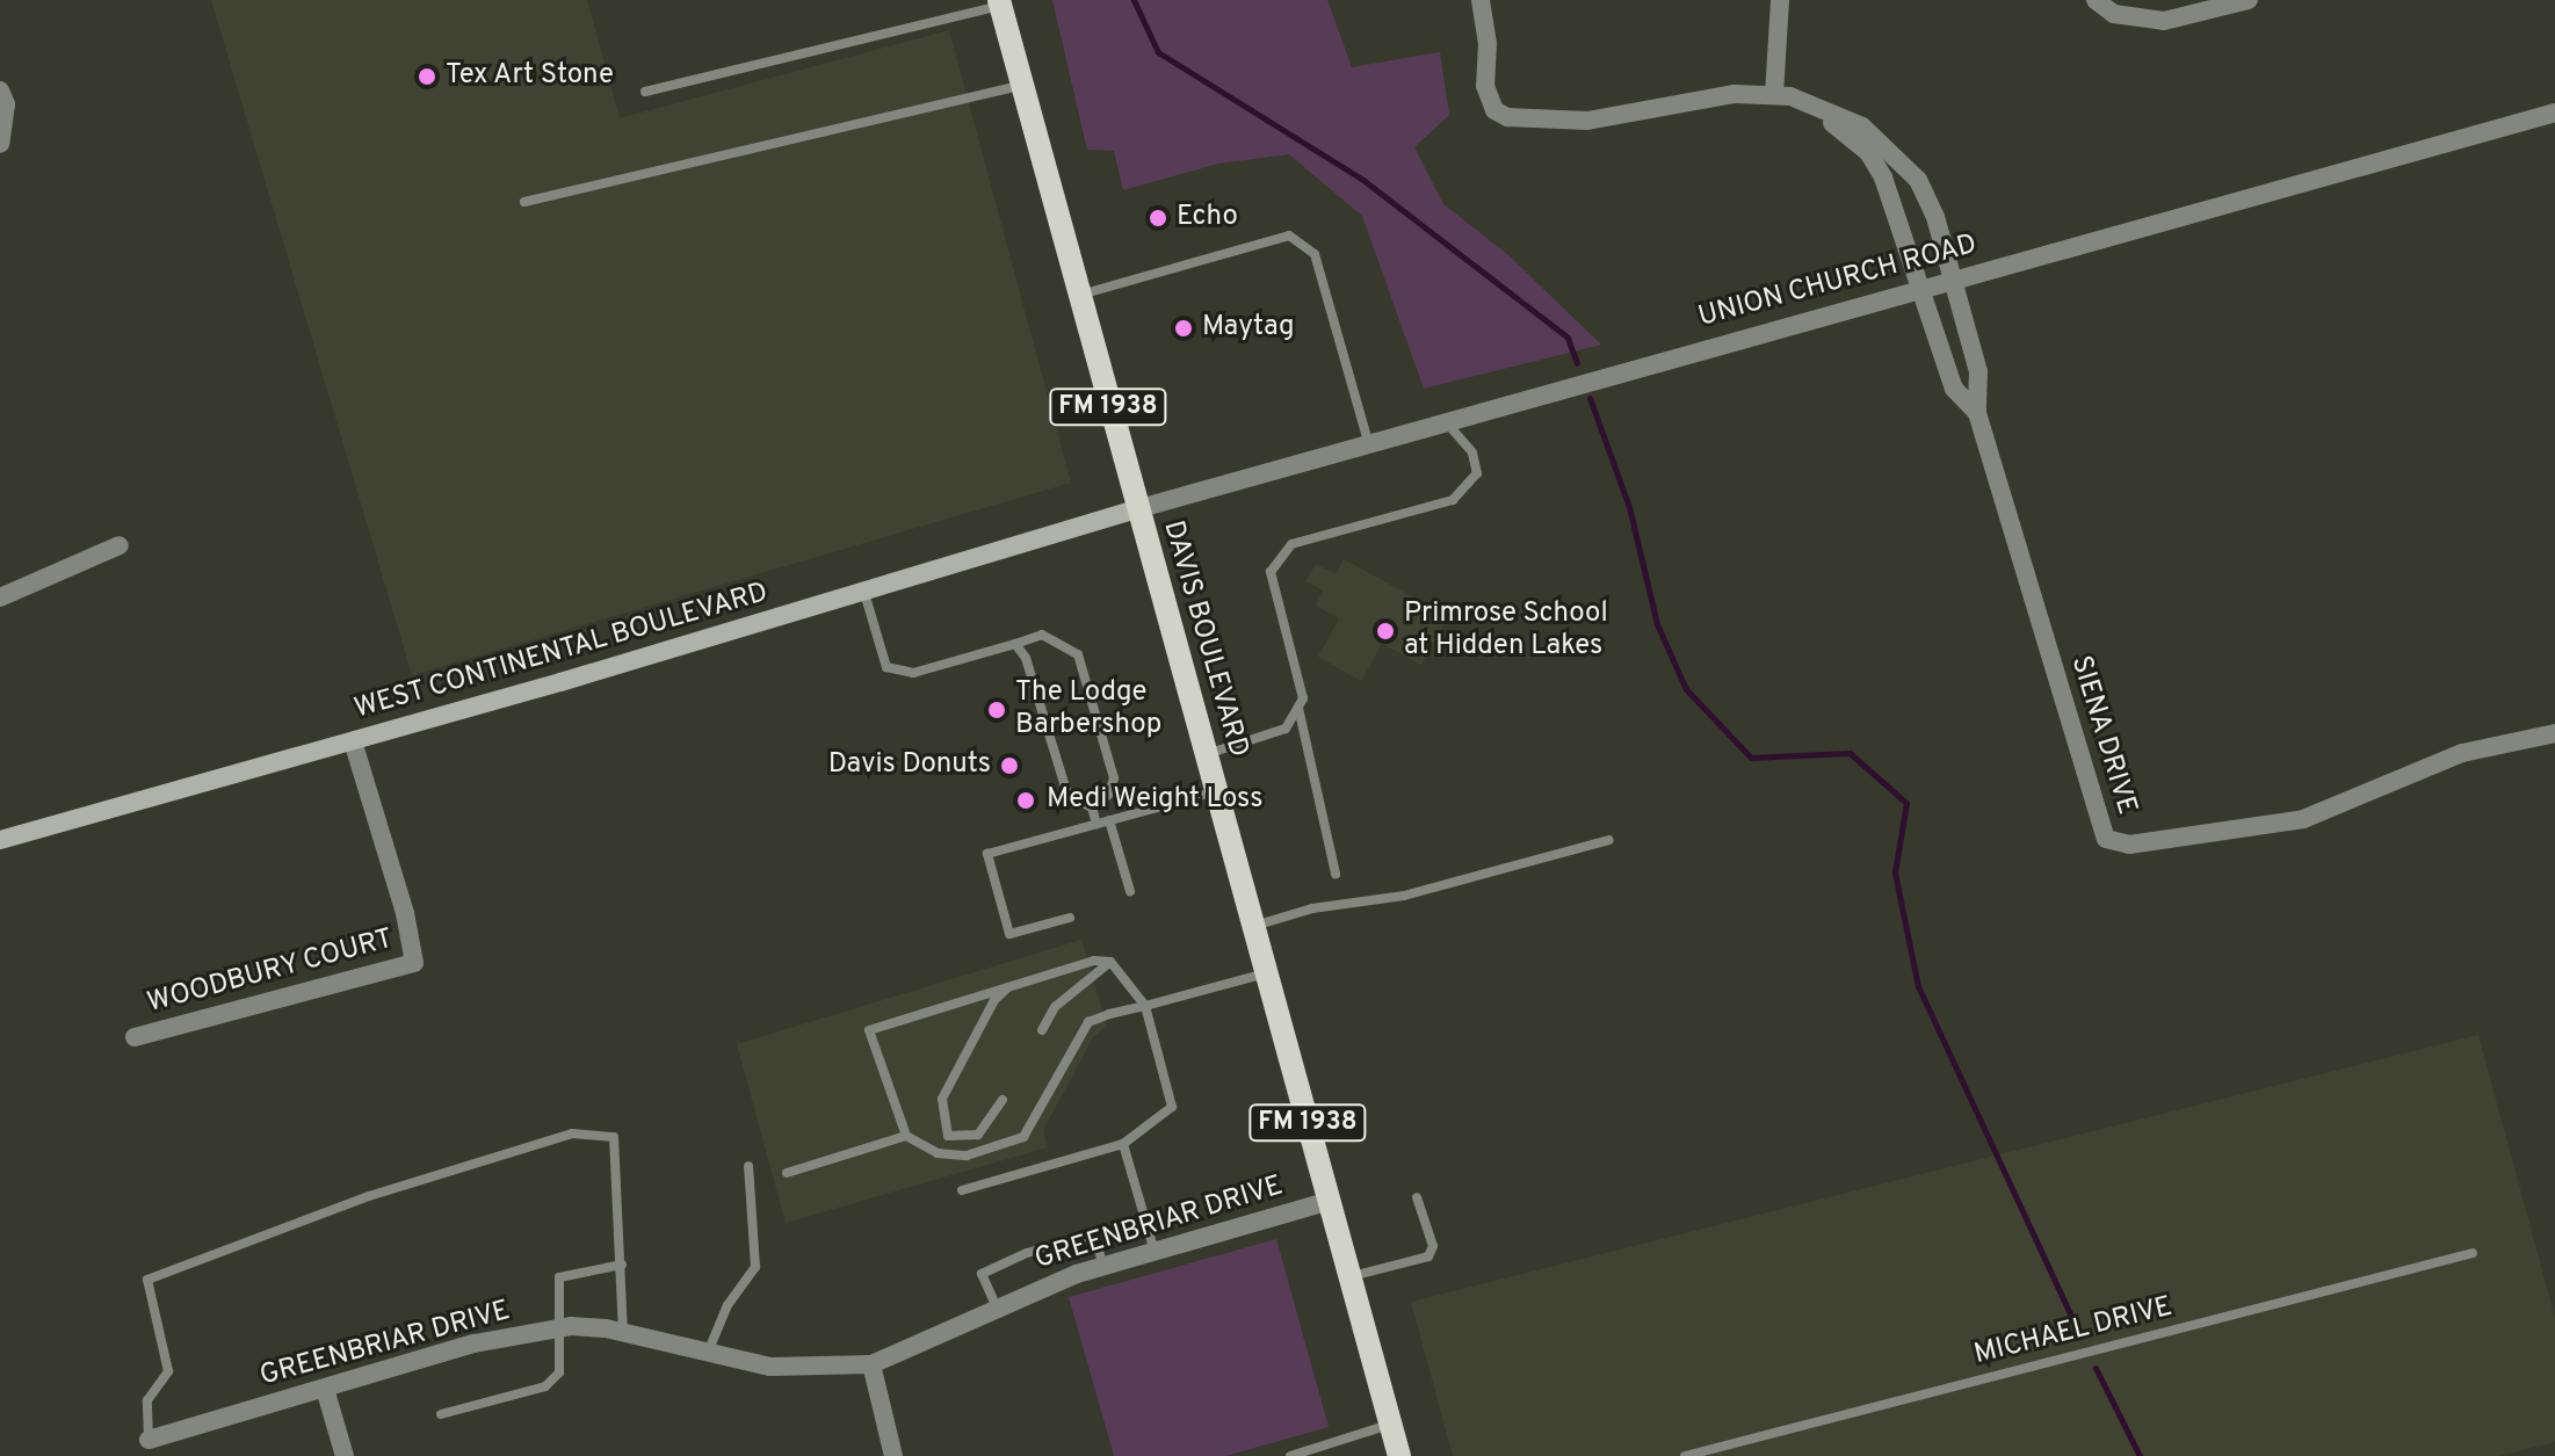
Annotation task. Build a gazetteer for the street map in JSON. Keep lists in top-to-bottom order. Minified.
{"streets":{"main road":["FM 1938","DAVIS BOULEVARD","WEST CONTINENTAL BOULEVARD"],"street":["UNION CHURCH ROAD","SIENA DRIVE","WOODBURY COURT","GREENBRIAR DRIVE"],"lane":["MICHAEL DRIVE"]},"crossings":[["UNION CHURCH ROAD","DAVIS BOULEVARD"],["UNION CHURCH ROAD","WEST CONTINENTAL BOULEVARD"],["UNION CHURCH ROAD","SIENA DRIVE"],["DAVIS BOULEVARD","WEST CONTINENTAL BOULEVARD"],["DAVIS BOULEVARD","GREENBRIAR DRIVE"],["WEST CONTINENTAL BOULEVARD","WOODBURY COURT"]],"places":["Tex Art Stone","Echo","Maytag","Primrose School at Hidden Lakes","The Lodge Barbershop","Davis Donuts","Medi Weight Loss"]}
